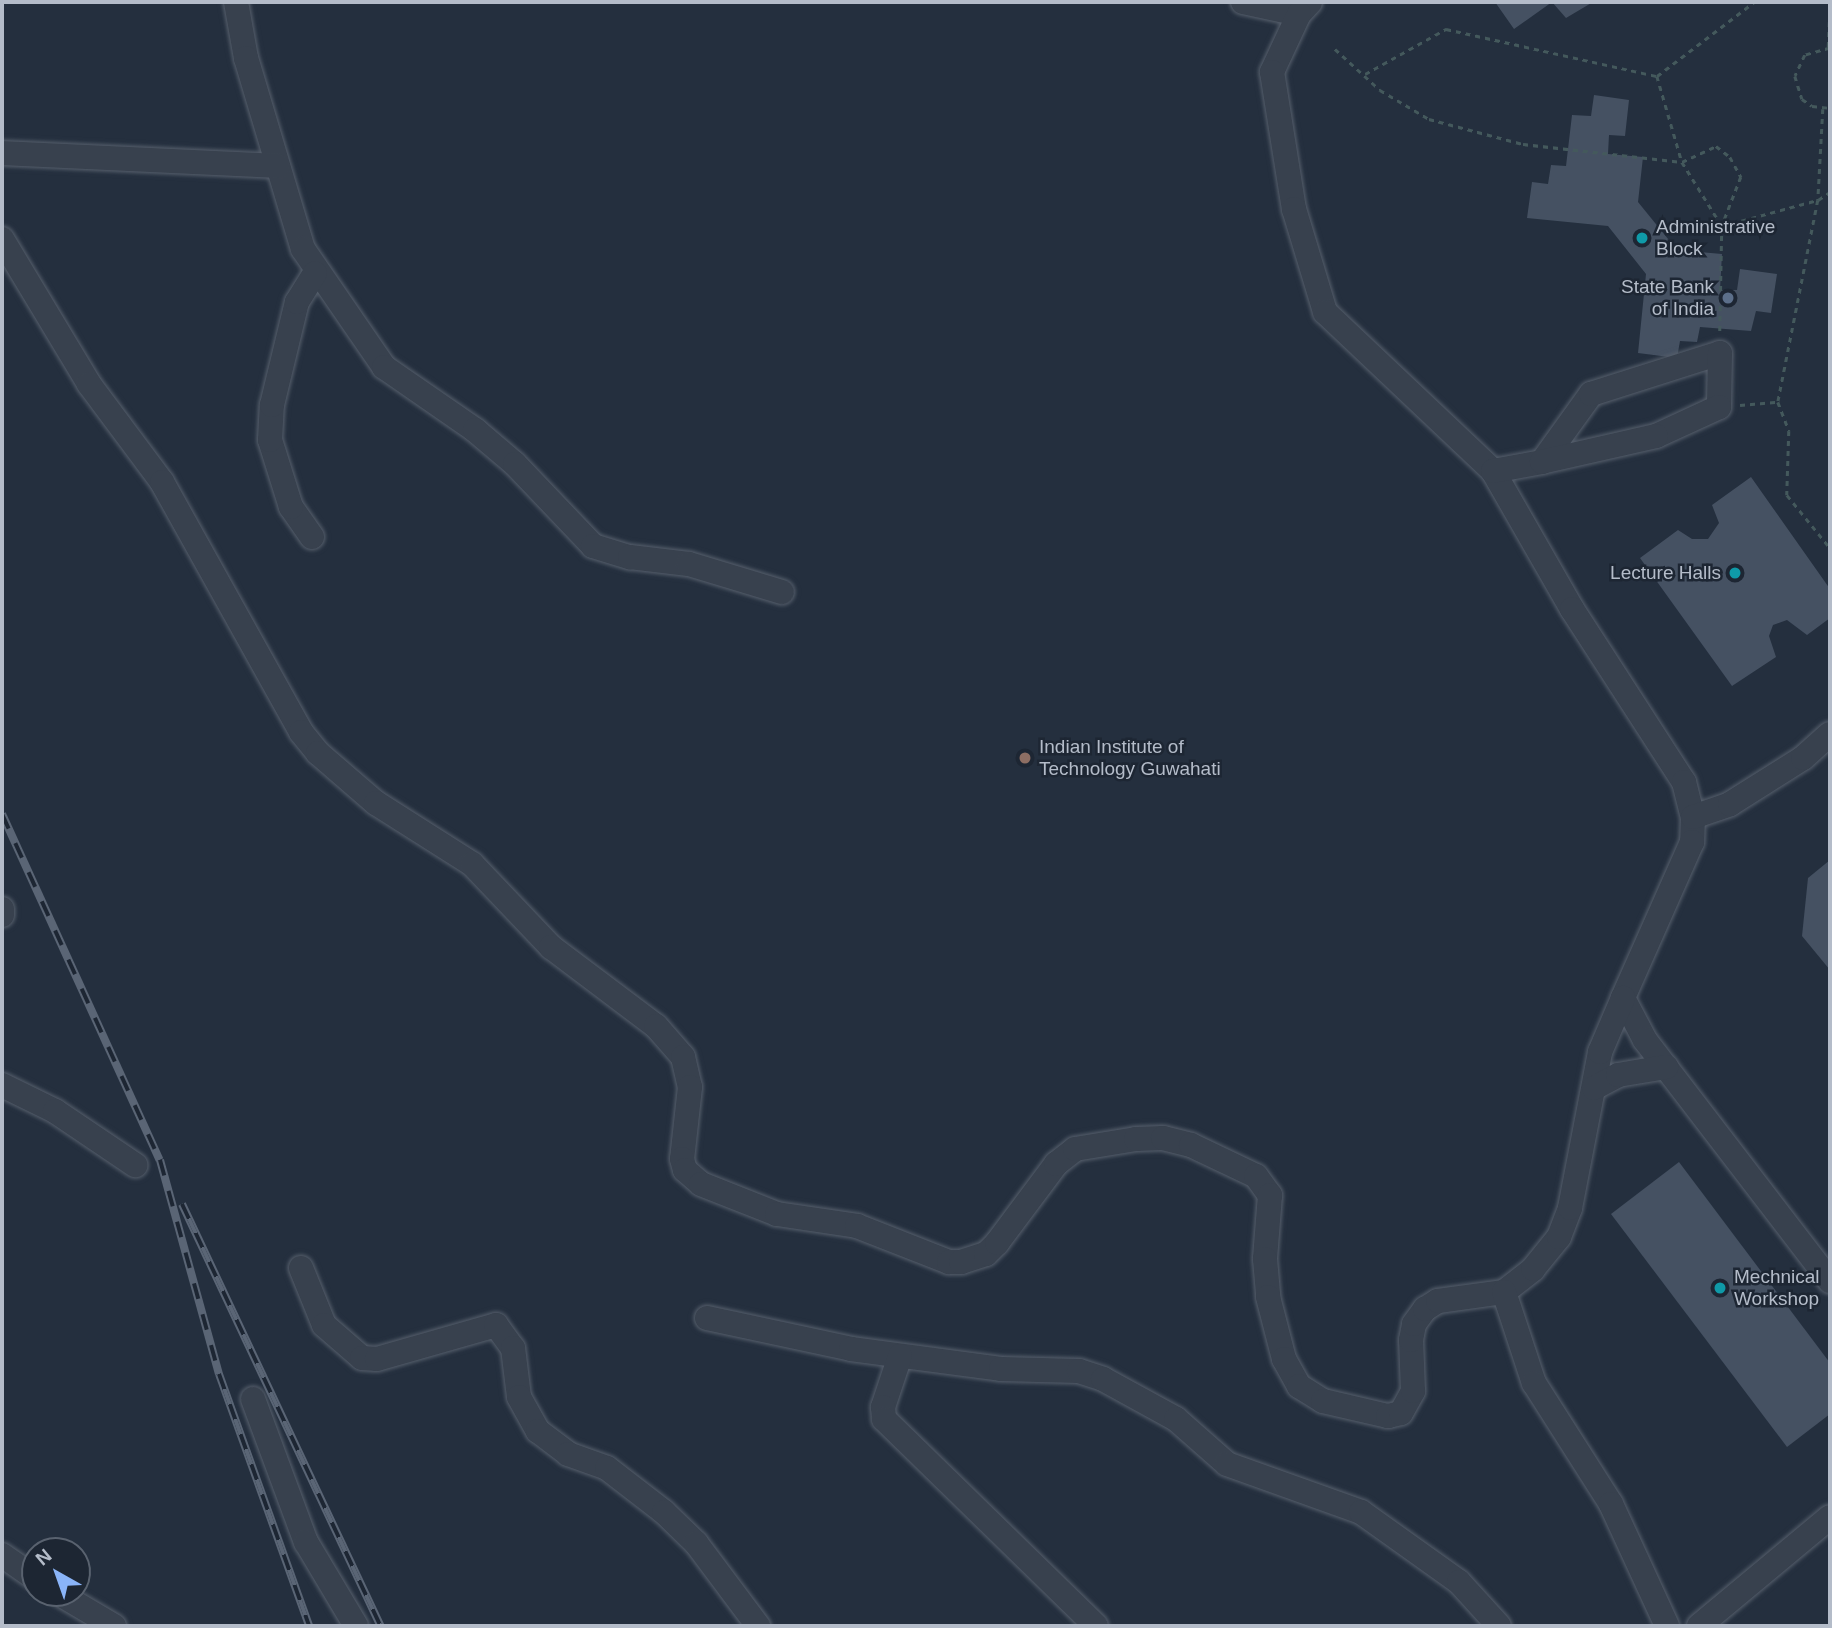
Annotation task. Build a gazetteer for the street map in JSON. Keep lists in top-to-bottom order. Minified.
{"places":["Administrative Block","State Bank of India","Lecture Halls","Indian Institute of Technology Guwahati","Mechnical Workshop"],"north":"top left"}
